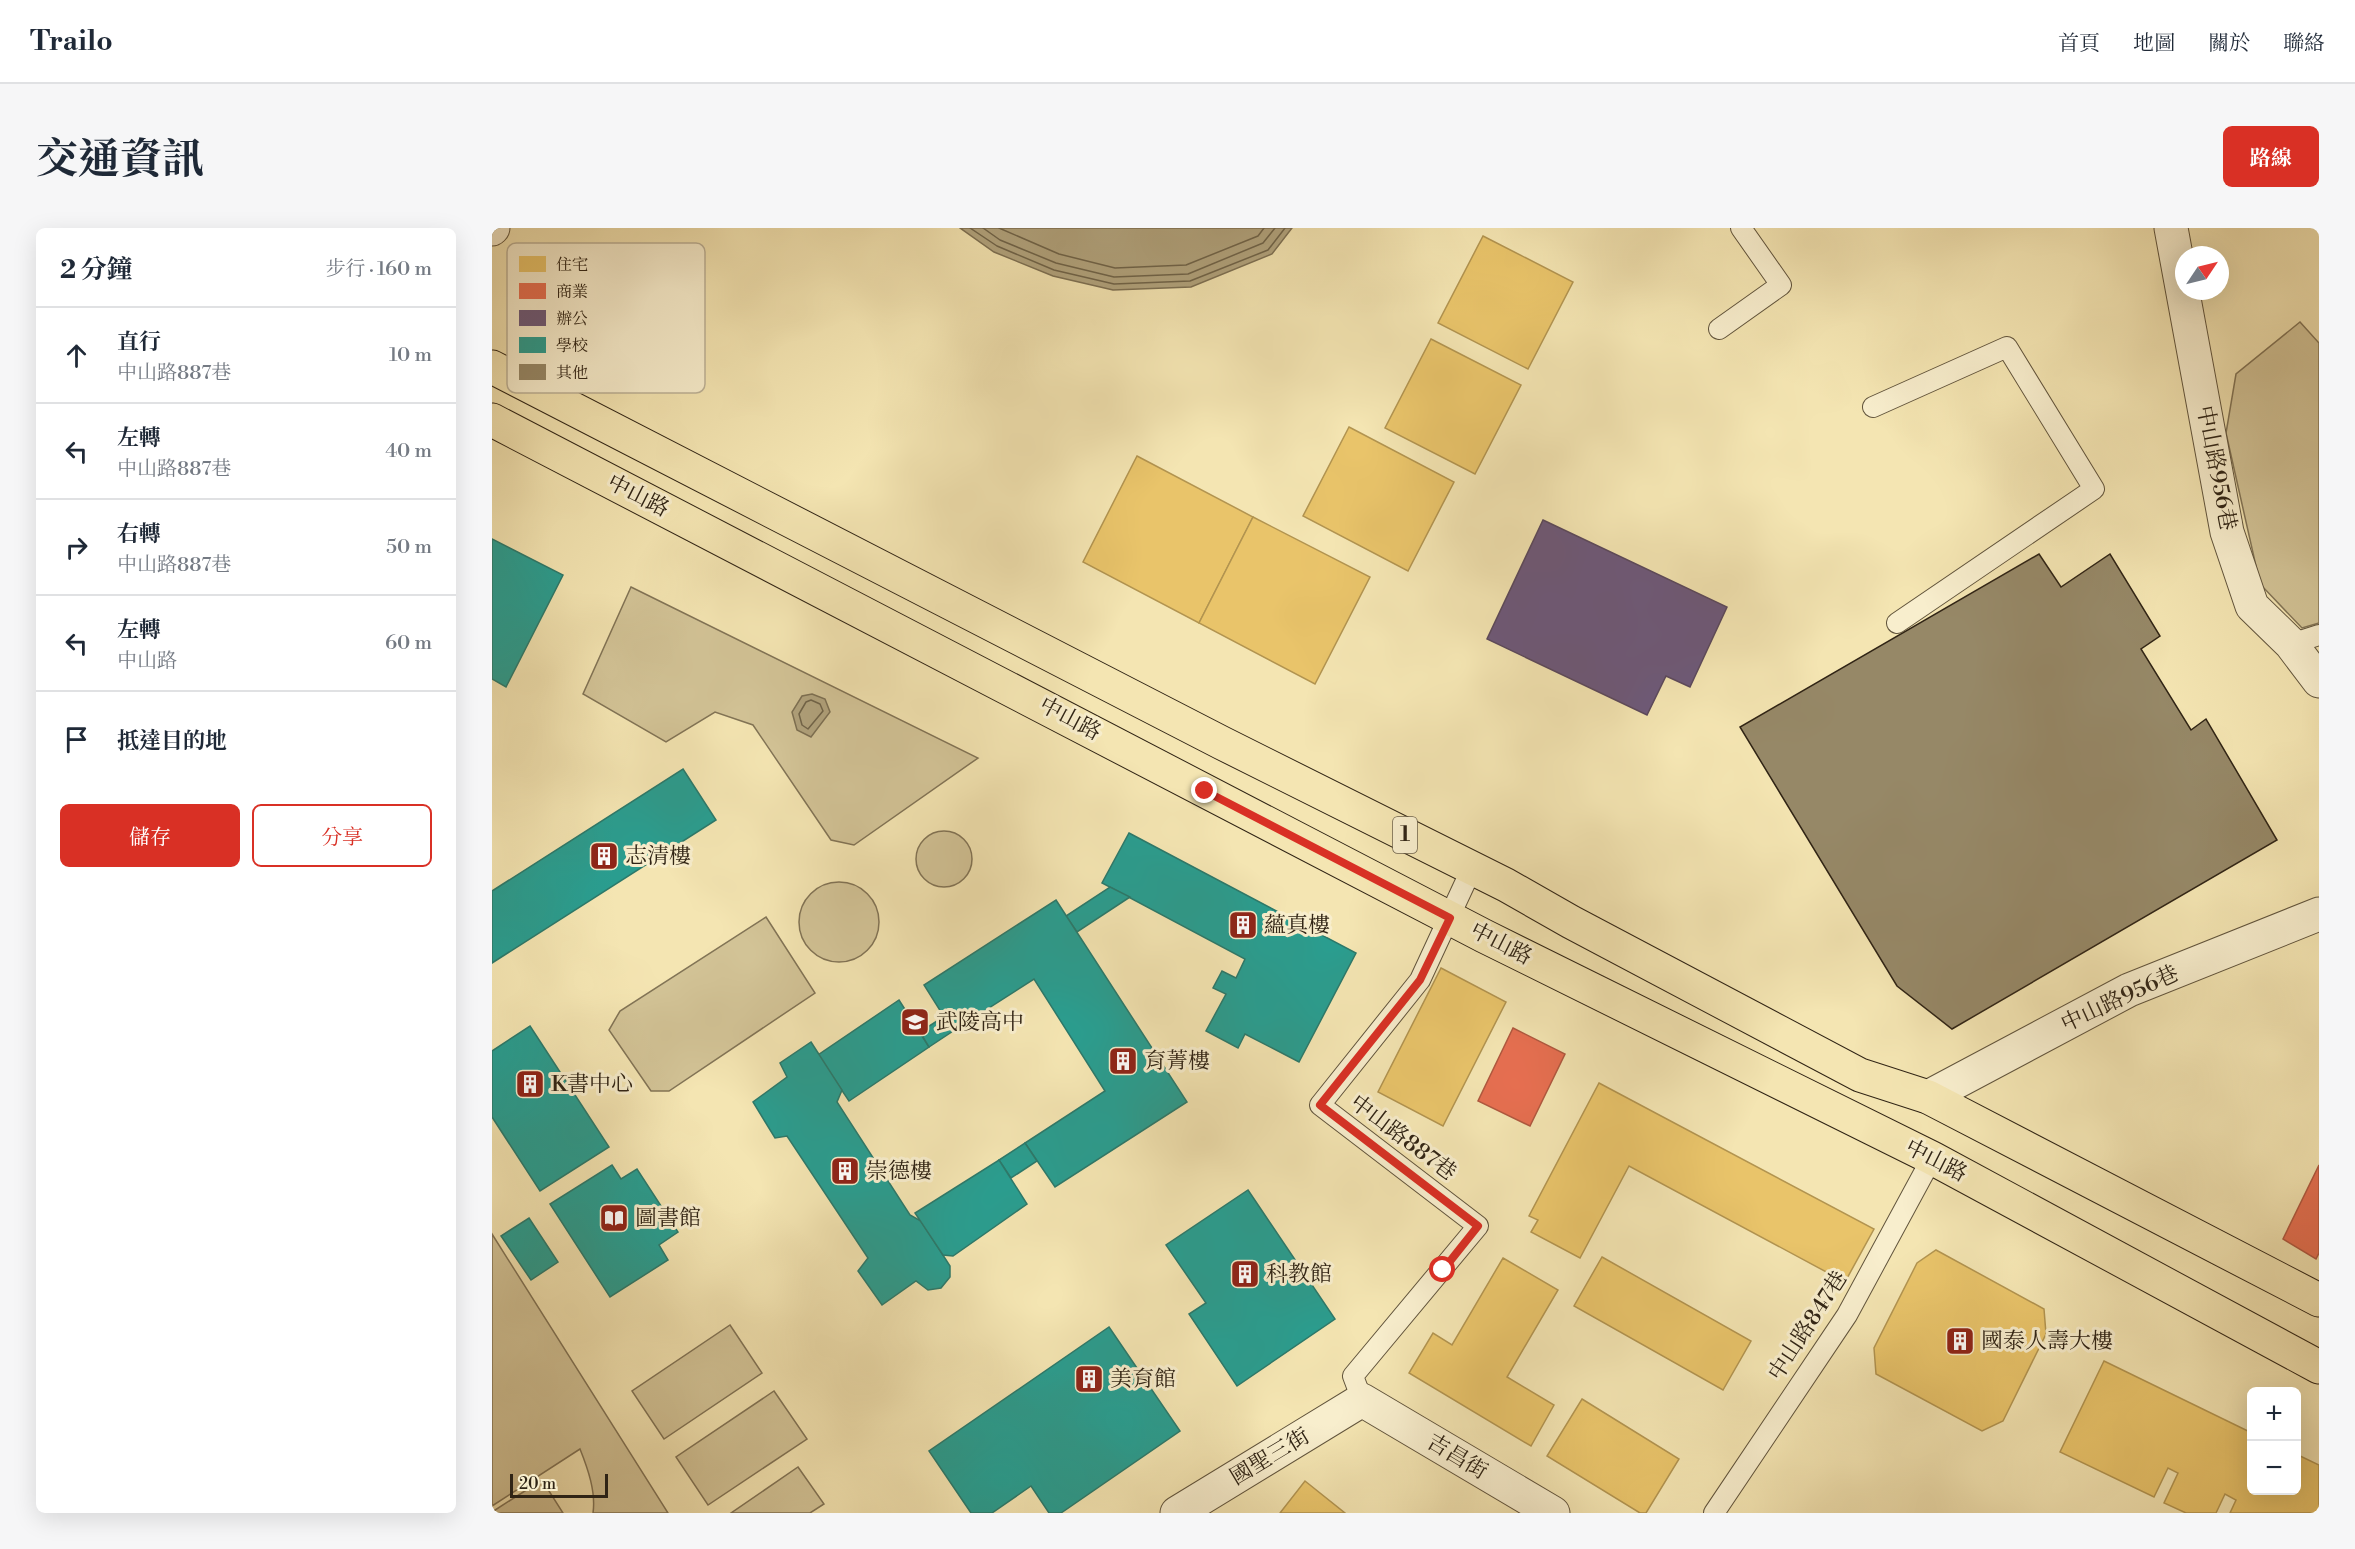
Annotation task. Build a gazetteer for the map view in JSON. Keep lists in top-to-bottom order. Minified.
{"streets":{"main road":["中山路","1"],"street":["中山路956巷","國聖三街","吉昌街"],"lane":["中山路887巷","中山路847巷"]},"crossings":[["中山路956巷","1"],["中山路","中山路887巷"],["中山路","中山路847巷"],["1","中山路887巷"],["中山路887巷","國聖三街"],["中山路887巷","吉昌街"],["國聖三街","吉昌街"]],"places":{"building":["志清樓","蘊真樓","育菁樓","K書中心","崇德樓","科教館","國泰人壽大樓","美育館"],"school or university":["武陵高中"],"library":["圖書館"]},"legend":["住宅","商業","辦公","學校","其他"],"scale_bar":"20 m","north":"top right","page":{"header":"Trailo","nav":["首頁","地圖","關於","聯絡"],"title":"交通資訊","buttons":["路線",["儲存","分享"]],"heading":["2 分鐘","步行 · 160 m"],"list":[["直行","中山路887巷","10 m"],["左轉","中山路887巷","40 m"],["右轉","中山路887巷","50 m"],["左轉","中山路","60 m"],"抵達目的地"],"map_buttons":["+","−"],"scale":"20 m"}}
